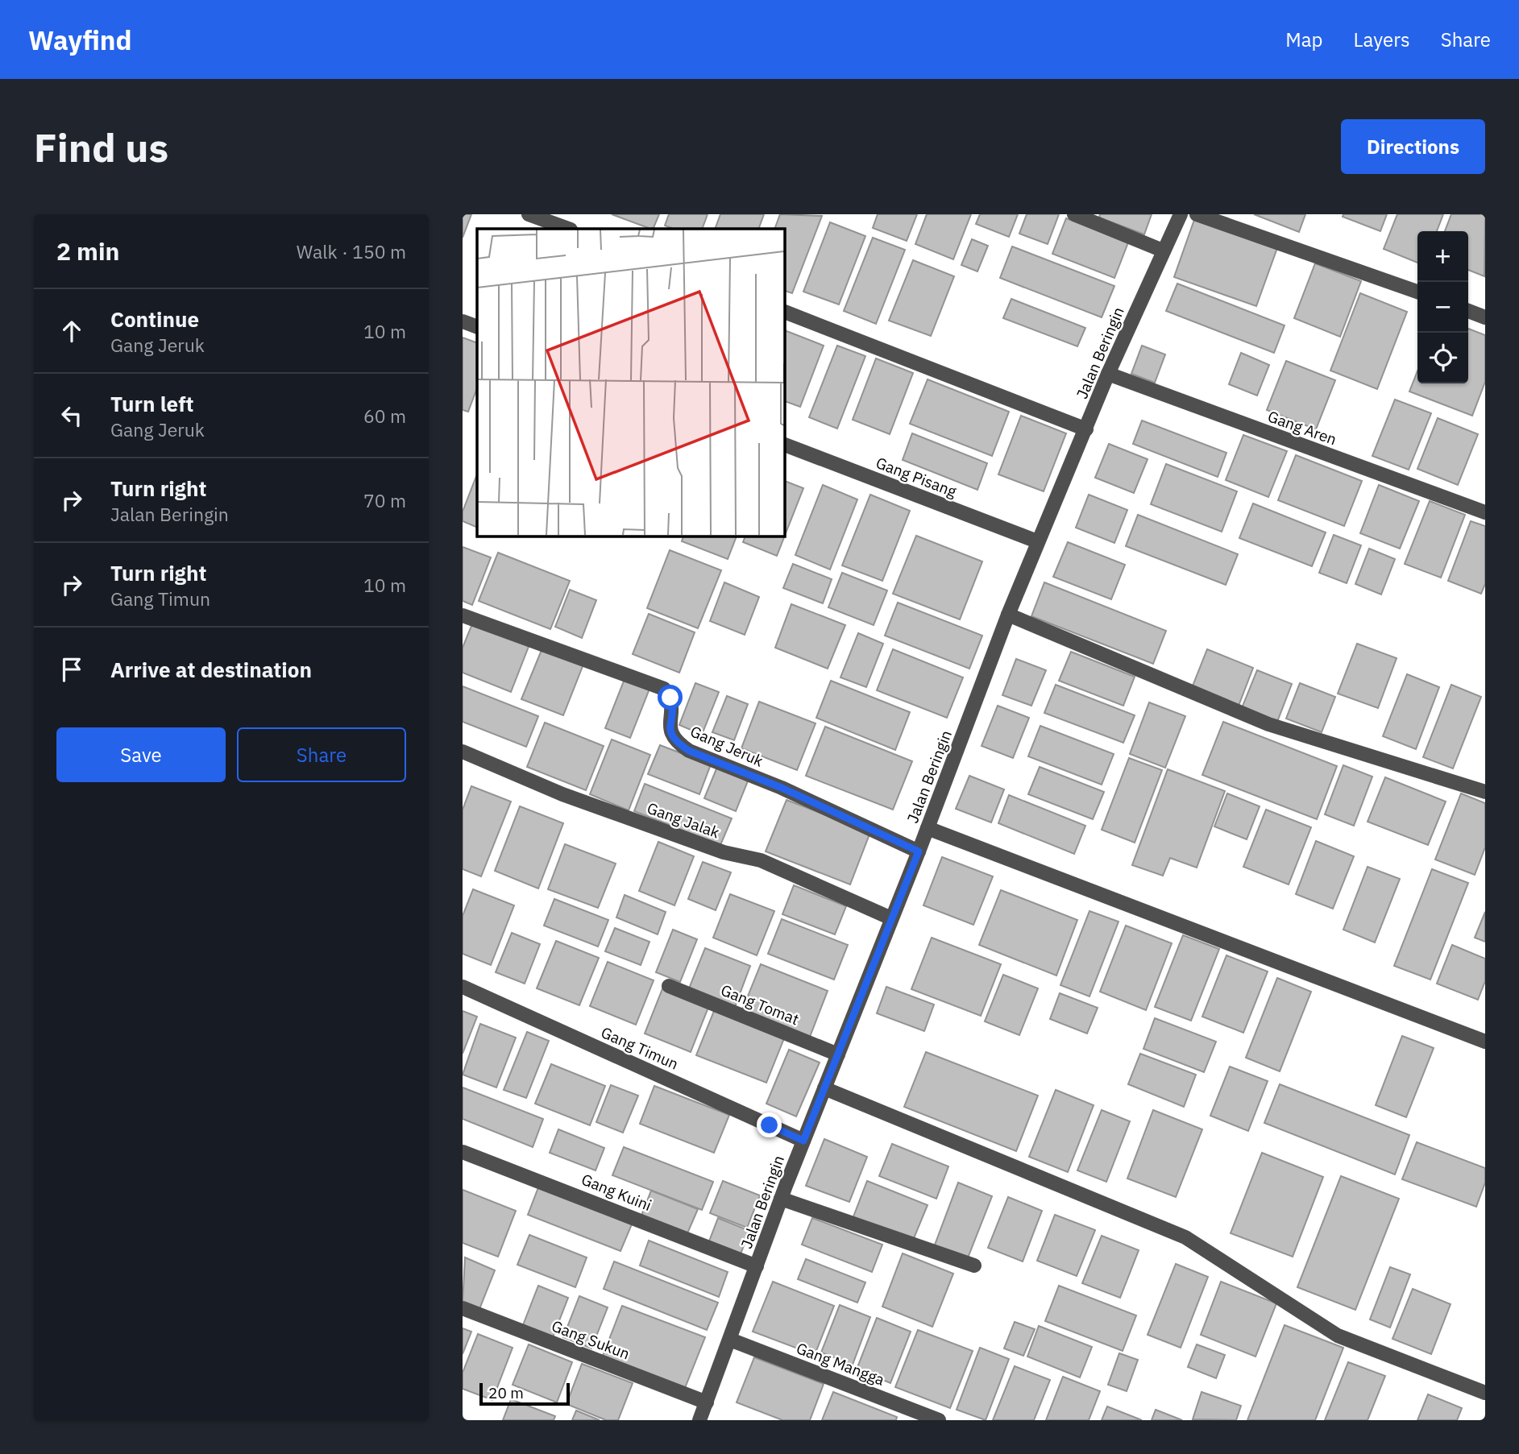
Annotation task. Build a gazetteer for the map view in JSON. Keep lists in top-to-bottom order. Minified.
{"streets":{"street":["Jalan Beringin","Gang Aren","Gang Pisang","Gang Jeruk","Gang Jalak","Gang Tomat","Gang Timun","Gang Kuini","Gang Sukun","Gang Mangga"]},"crossings":[["Jalan Beringin","Gang Aren"],["Jalan Beringin","Gang Pisang"],["Jalan Beringin","Gang Jeruk"],["Jalan Beringin","Gang Jalak"],["Jalan Beringin","Gang Tomat"],["Jalan Beringin","Gang Timun"],["Jalan Beringin","Gang Kuini"],["Jalan Beringin","Gang Sukun"],["Jalan Beringin","Gang Mangga"]],"scale_bar":"20 m","page":{"header":"Wayfind","nav":["Map","Layers","Share"],"buttons":["Directions",["Save","Share"]],"title":"Find us","heading":["2 min","Walk · 150 m"],"map_buttons":["+","−"],"list":[["Continue","Gang Jeruk","10 m"],["Turn left","Gang Jeruk","60 m"],["Turn right","Jalan Beringin","70 m"],["Turn right","Gang Timun","10 m"],"Arrive at destination"],"scale":"20 m"}}
